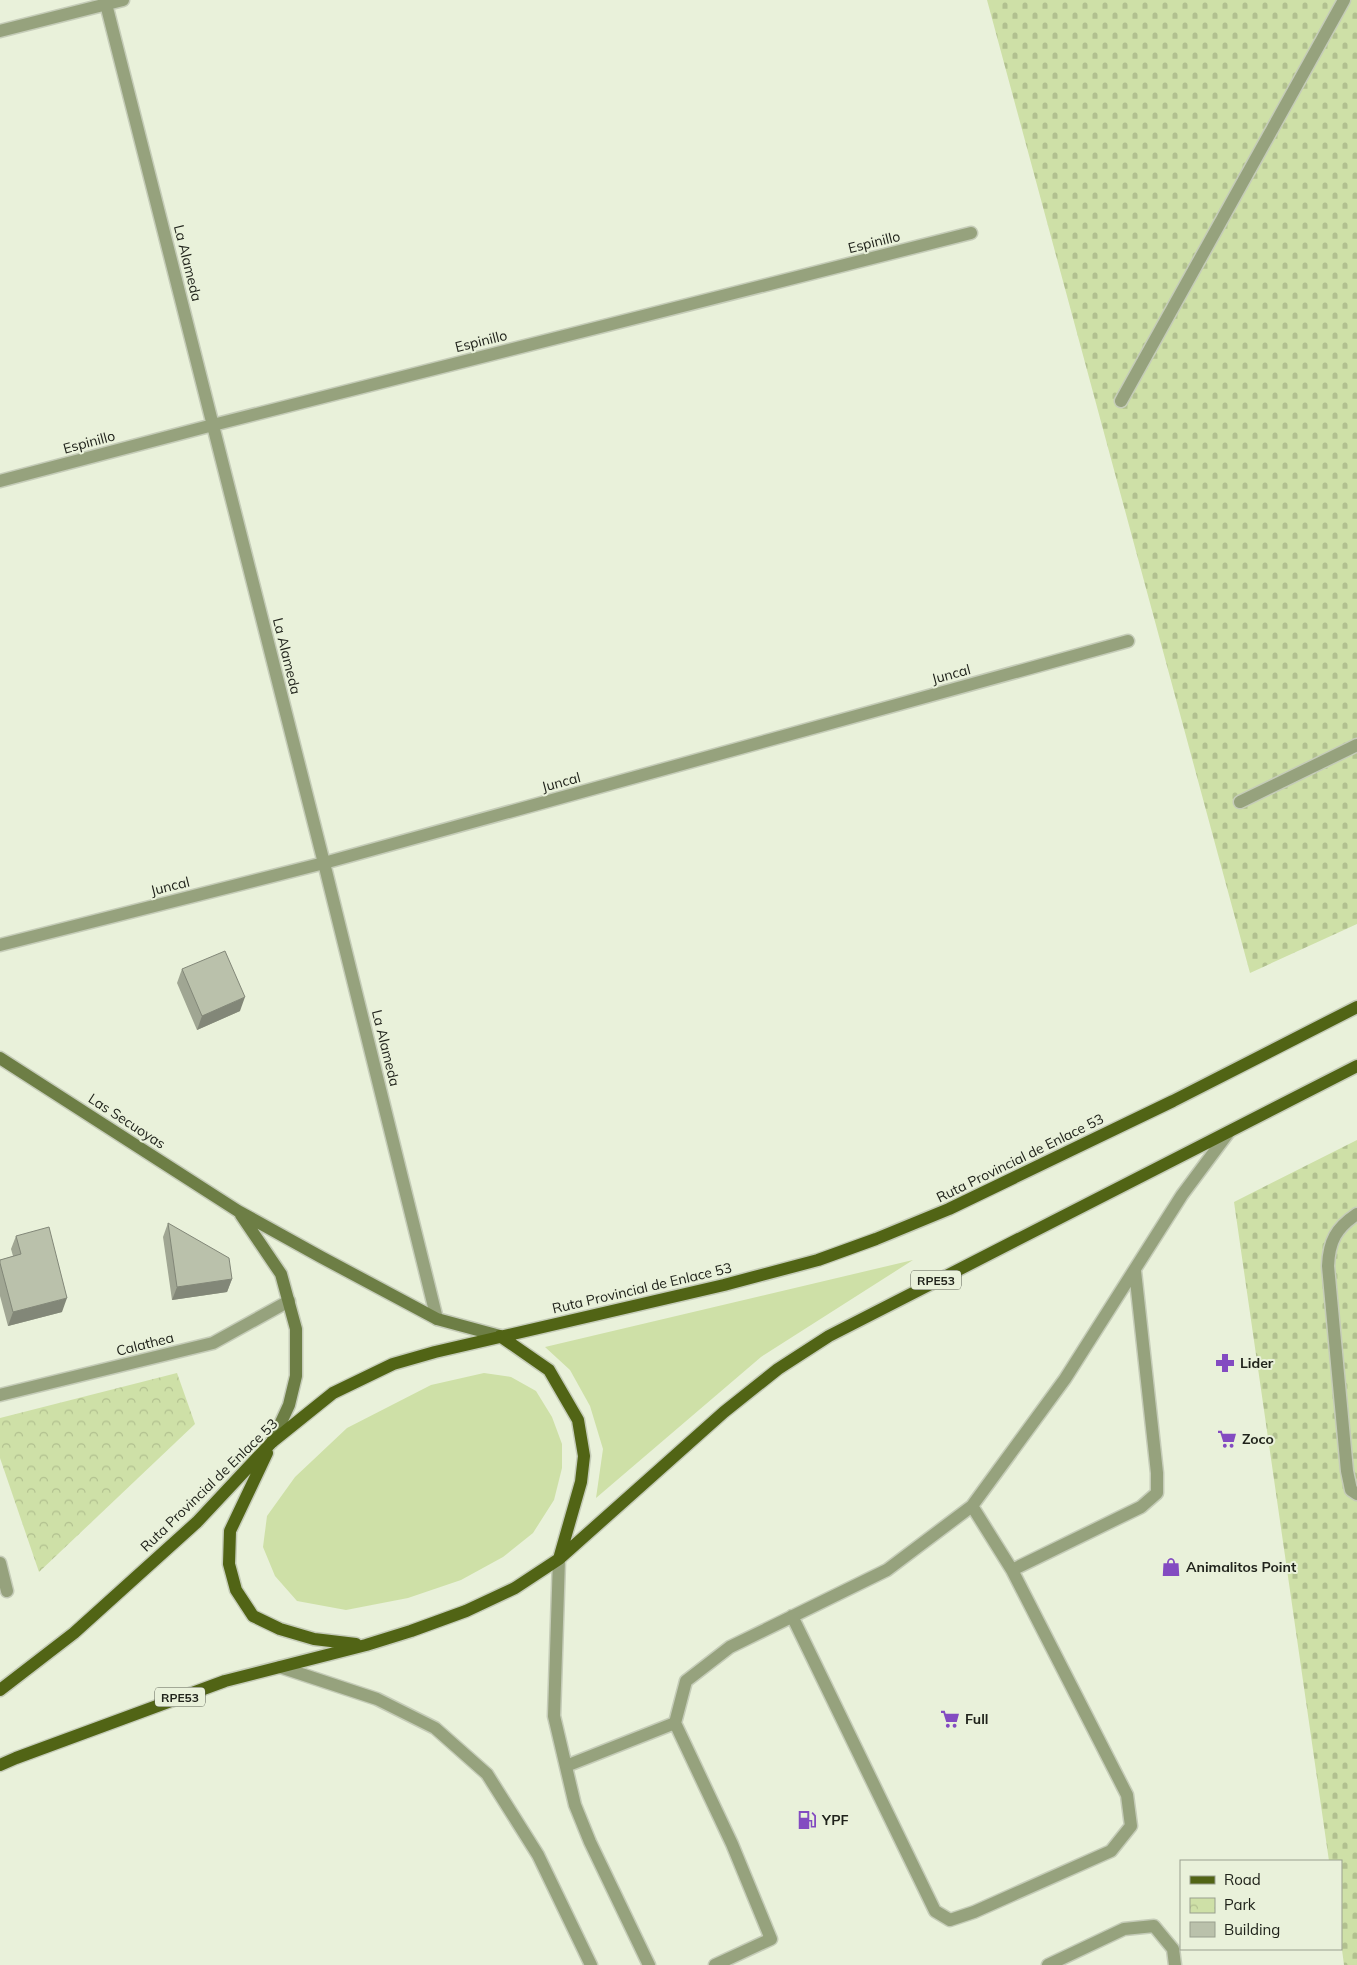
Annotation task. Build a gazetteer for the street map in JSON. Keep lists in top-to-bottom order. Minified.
{"streets":{"main road":["Las Secuoyas","Ruta Provincial de Enlace 53","RPE53"],"street":["Espinillo","La Alameda","Juncal","Calathea"]},"crossings":[["Espinillo","La Alameda"],["La Alameda","Juncal"],["La Alameda","Las Secuoyas"],["Las Secuoyas","Ruta Provincial de Enlace 53"],["Ruta Provincial de Enlace 53","RPE53"]],"places":{"pharmacy":["Lider"],"supermarket":["Zoco","Full"],"shop":["Animalitos Point"],"fuel station":["YPF"]},"legend":["Road","Park","Building"]}
